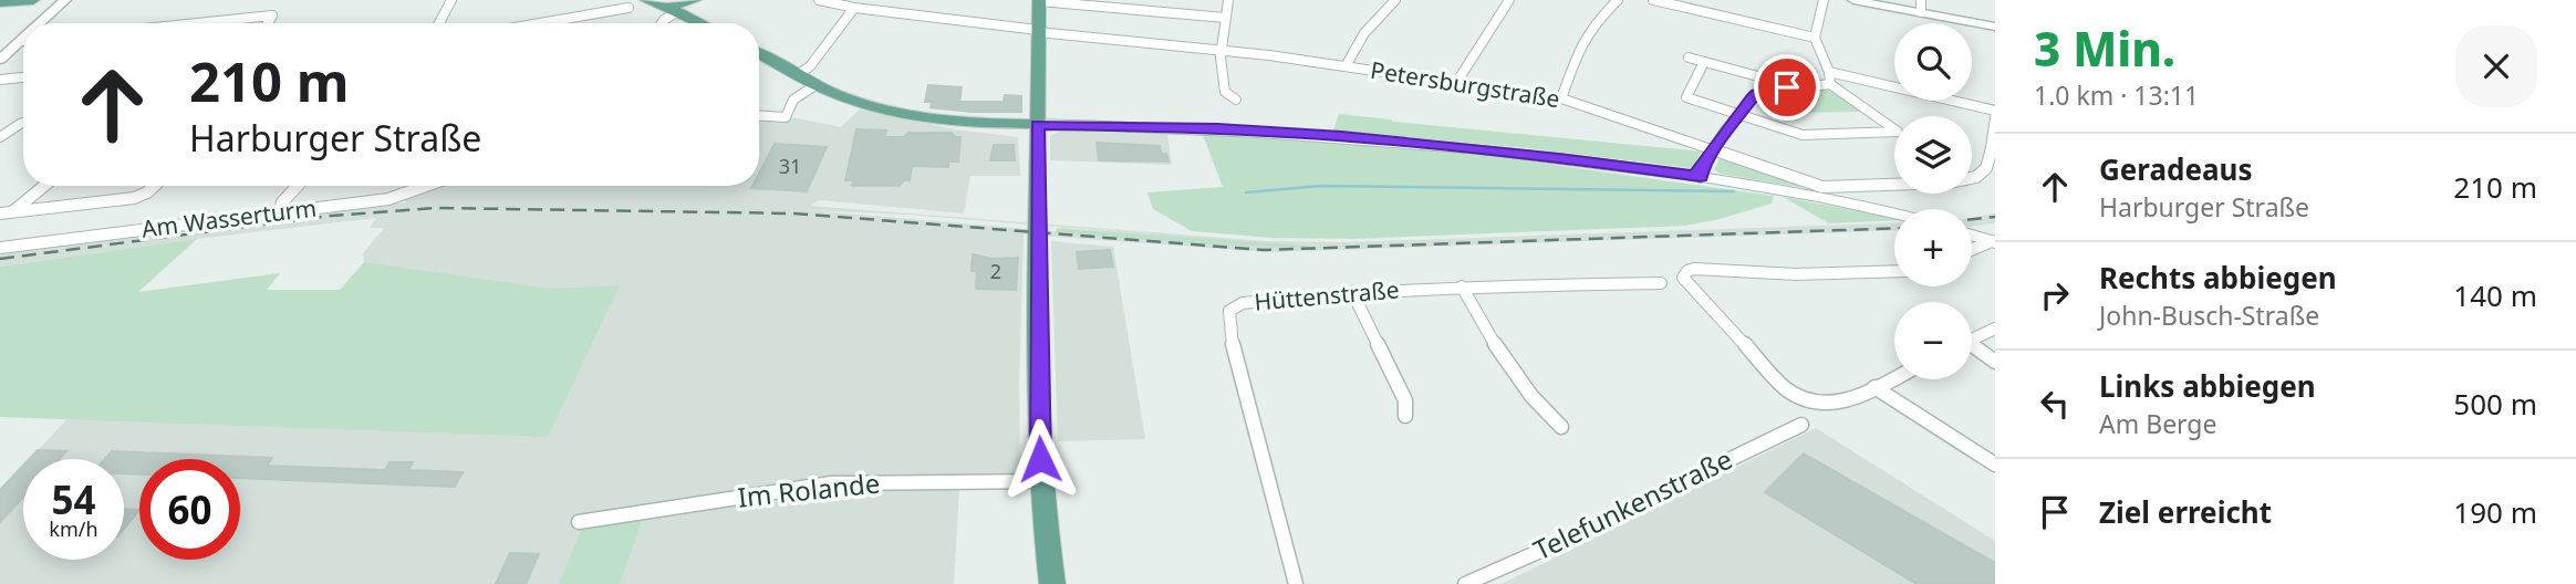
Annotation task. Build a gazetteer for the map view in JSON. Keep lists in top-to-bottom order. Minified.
{"streets":{"street":["Petersburgstraße","Am Wasserturm","Hüttenstraße","Im Rolande","Telefunkenstraße"]},"house_numbers":["31","2"],"page":{"heading":["3 Min.","1.0 km · 13:11"],"map_buttons":["+","−"],"turn":["210 m","Harburger Straße"],"list":[{"name":"Geradeaus","note":"Harburger Straße","value":"210 m"},{"name":"Rechts abbiegen","note":"John-Busch-Straße","value":"140 m"},{"name":"Links abbiegen","note":"Am Berge","value":"500 m"},{"name":"Ziel erreicht","value":"190 m"}],"speed":"54 km/h","limit":"60"}}
